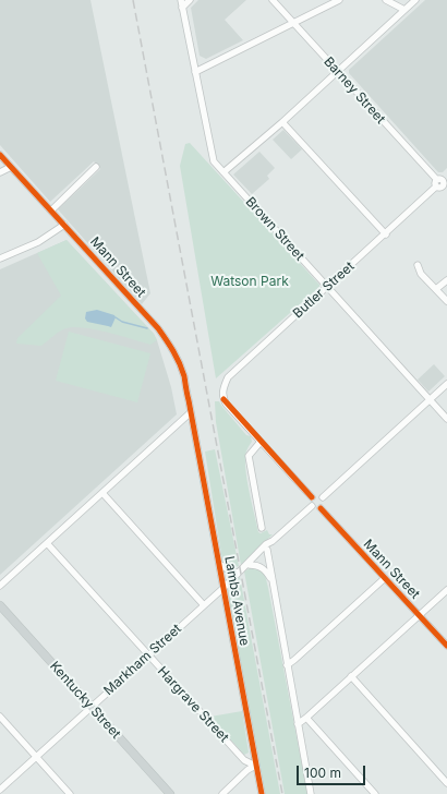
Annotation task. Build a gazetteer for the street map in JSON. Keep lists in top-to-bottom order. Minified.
{"streets":{"main road":["Kentucky Street"],"street":["Barney Street","Brown Street","Mann Street","Butler Street","Lambs Avenue","Markham Street","Hargrave Street"]},"crossings":[["Barney Street","Butler Street"],["Brown Street","Butler Street"],["Mann Street","Lambs Avenue"],["Mann Street","Markham Street"],["Lambs Avenue","Markham Street"],["Lambs Avenue","Hargrave Street"],["Markham Street","Kentucky Street"],["Markham Street","Hargrave Street"]],"parks":["Watson Park"],"scale_bar":"100 m"}
